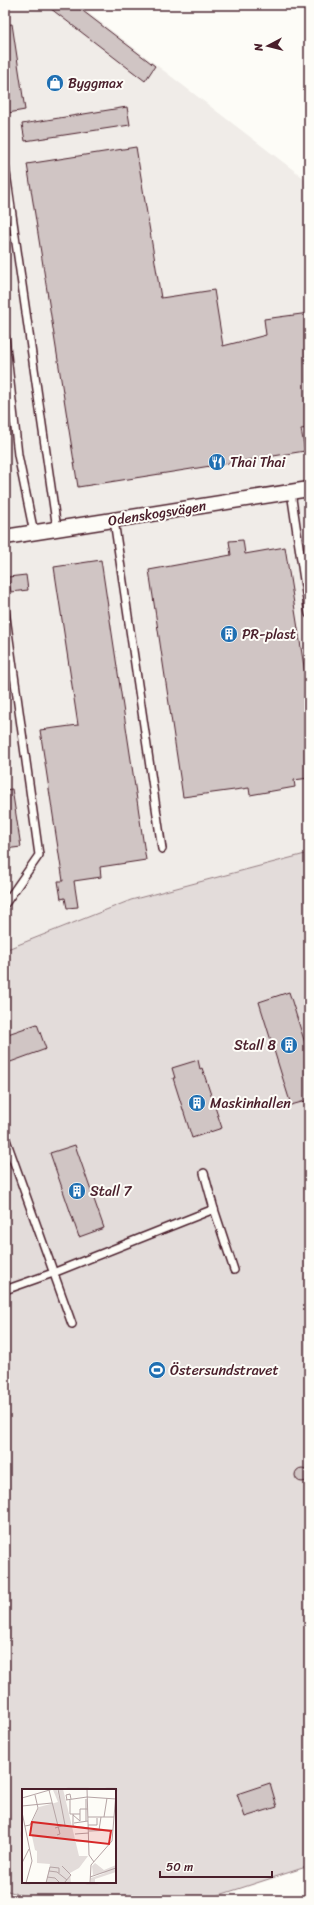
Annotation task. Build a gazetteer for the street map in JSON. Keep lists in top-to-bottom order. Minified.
{"streets":{"street":["Odenskogsvägen"]},"places":{"shop":["Byggmax"],"restaurant":["Thai Thai"],"building":["PR-plast","Stall 8","Maskinhallen","Stall 7"],"sports":["Östersundstravet"]},"scale_bar":"50 m","north":"left"}
